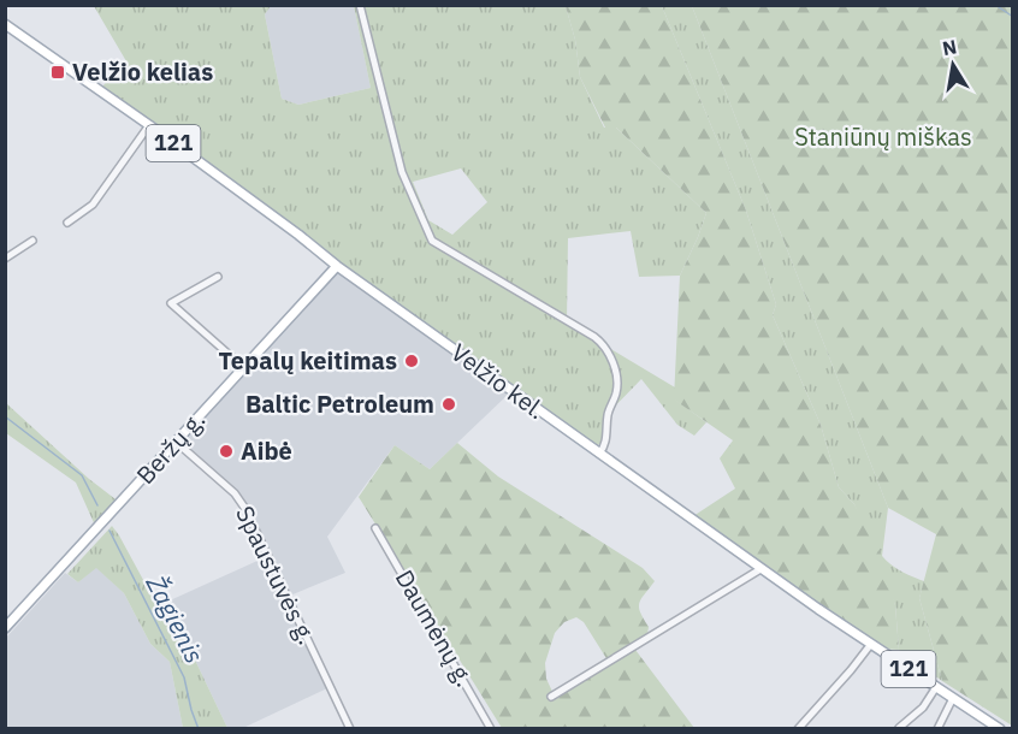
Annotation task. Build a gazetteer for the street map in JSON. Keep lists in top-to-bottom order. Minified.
{"streets":{"main road":["121","Velžio kel.","Beržų g."],"street":["Spaustuvės g.","Daumėnų g."]},"crossings":[["Velžio kel.","Beržų g."],["Beržų g.","Spaustuvės g."]],"water":["Žagienis"],"parks":["Staniūnų miškas"],"places":{"transit":["Velžio kelias"],"other":["Tepalų keitimas","Baltic Petroleum","Aibė"]},"north":"top"}
